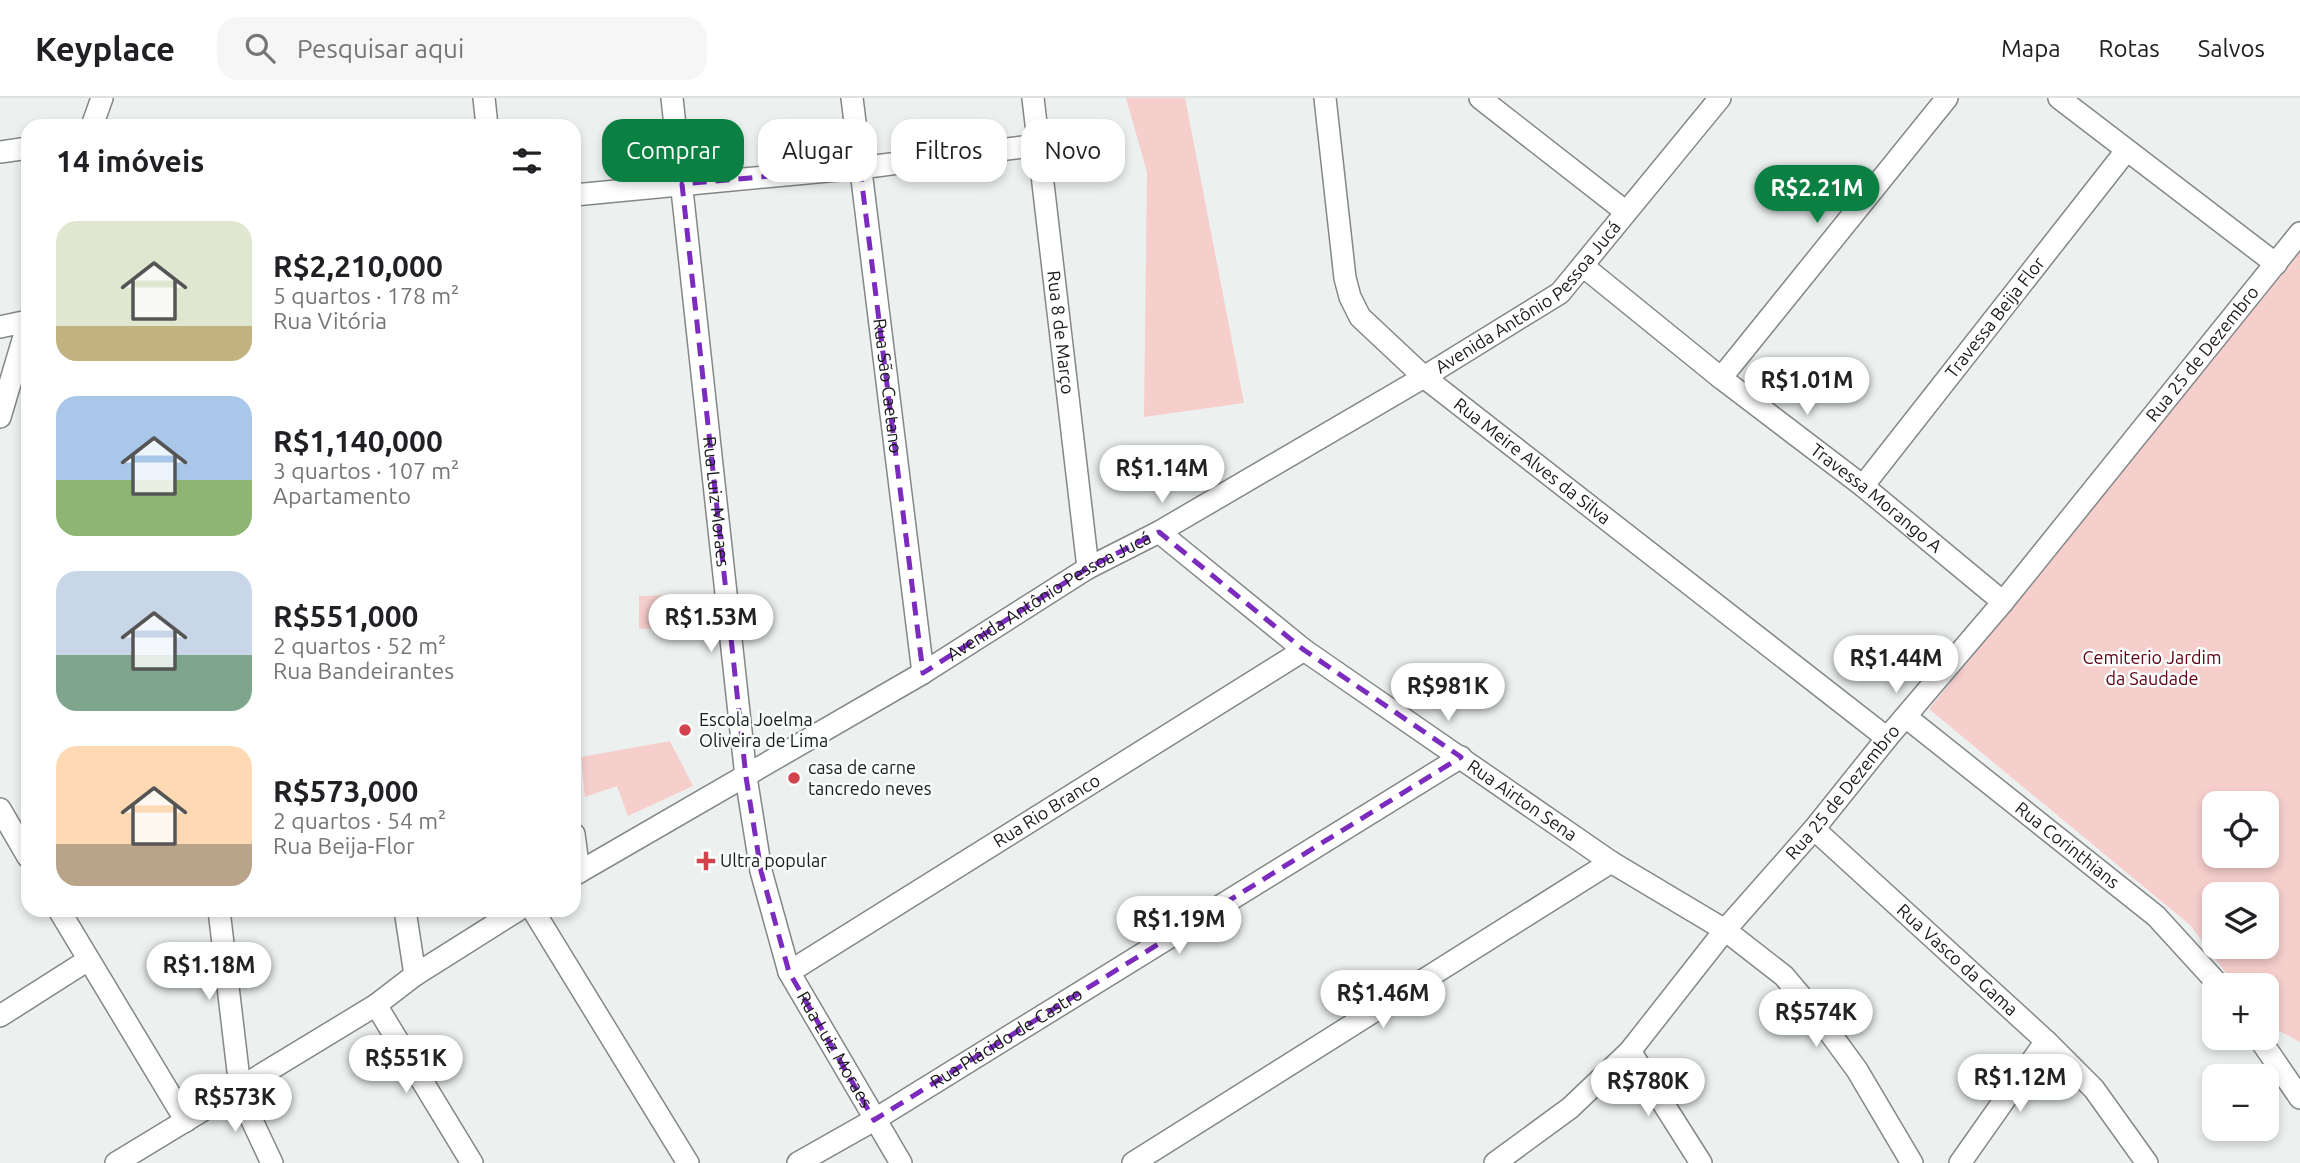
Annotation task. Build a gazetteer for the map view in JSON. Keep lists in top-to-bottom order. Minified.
{"streets":{"street":["Avenida Antônio Pessoa Jucá","Travessa Beija Flor","Rua 8 de Março","Rua 25 de Dezembro","Rua São Caetano","Rua Meire Alves da Silva","Travessa Morango A","Rua Luiz Moraes","Rua Airton Sena","Rua Rio Branco","Rua Corinthians","Rua Vasco da Gama","Rua Plácido de Castro"]},"crossings":[["Avenida Antônio Pessoa Jucá","Rua 8 de Março"],["Avenida Antônio Pessoa Jucá","Rua São Caetano"],["Avenida Antônio Pessoa Jucá","Rua Meire Alves da Silva"],["Avenida Antônio Pessoa Jucá","Travessa Morango A"],["Avenida Antônio Pessoa Jucá","Rua Luiz Moraes"],["Avenida Antônio Pessoa Jucá","Rua Airton Sena"],["Travessa Beija Flor","Travessa Morango A"],["Rua 25 de Dezembro","Rua Meire Alves da Silva"],["Rua 25 de Dezembro","Travessa Morango A"],["Rua 25 de Dezembro","Rua Airton Sena"],["Rua 25 de Dezembro","Rua Corinthians"],["Rua 25 de Dezembro","Rua Vasco da Gama"],["Rua Luiz Moraes","Rua Rio Branco"],["Rua Luiz Moraes","Rua Plácido de Castro"],["Rua Airton Sena","Rua Rio Branco"],["Rua Airton Sena","Rua Plácido de Castro"]],"parks":["Cemiterio Jardim da Saudade"],"places":{"other":["Escola Joelma Oliveira de Lima","casa de carne tancredo neves"],"health":["Ultra popular"]},"page":{"header":"Keyplace","search":"Pesquisar aqui","nav":["Mapa","Rotas","Salvos"],"chip":["Comprar","Alugar","Filtros","Novo"],"heading":"14 imóveis","price":["R$2.21M","R$1.01M","R$1.14M","R$1.53M","R$1.44M","R$981K","R$1.19M","R$1.18M","R$1.46M","R$574K","R$551K","R$1.12M","R$780K","R$573K"],"list":[{"name":"R$2,210,000","note":"5 quartos · 178 m² · Rua Vitória"},{"name":"R$1,140,000","note":"3 quartos · 107 m² · Apartamento"},{"name":"R$551,000","note":"2 quartos · 52 m² · Rua Bandeirantes"},{"name":"R$573,000","note":"2 quartos · 54 m² · Rua Beija-Flor"}],"map_buttons":["+","−"]}}
